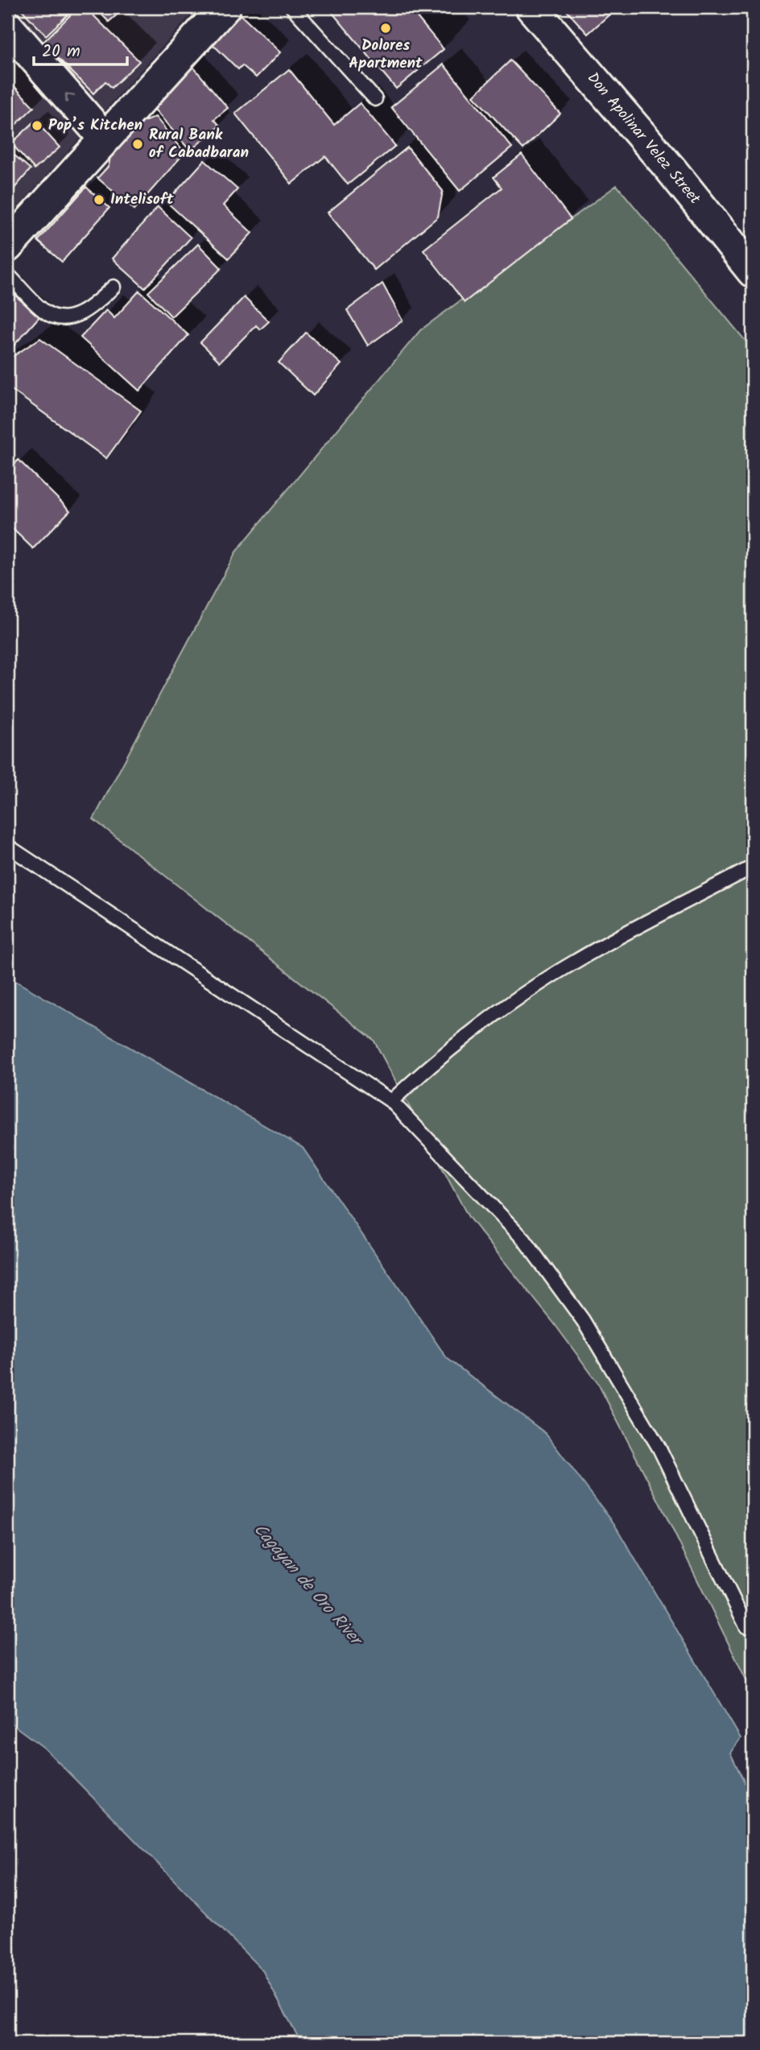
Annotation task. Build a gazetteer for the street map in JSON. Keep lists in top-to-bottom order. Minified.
{"streets":{"street":["Don Apolinar Velez Street"]},"water":["Cagayan de Oro River"],"places":["Dolores Apartment","Pop’s Kitchen","Rural Bank of Cabadbaran","Intelisoft"],"scale_bar":"20 m"}
